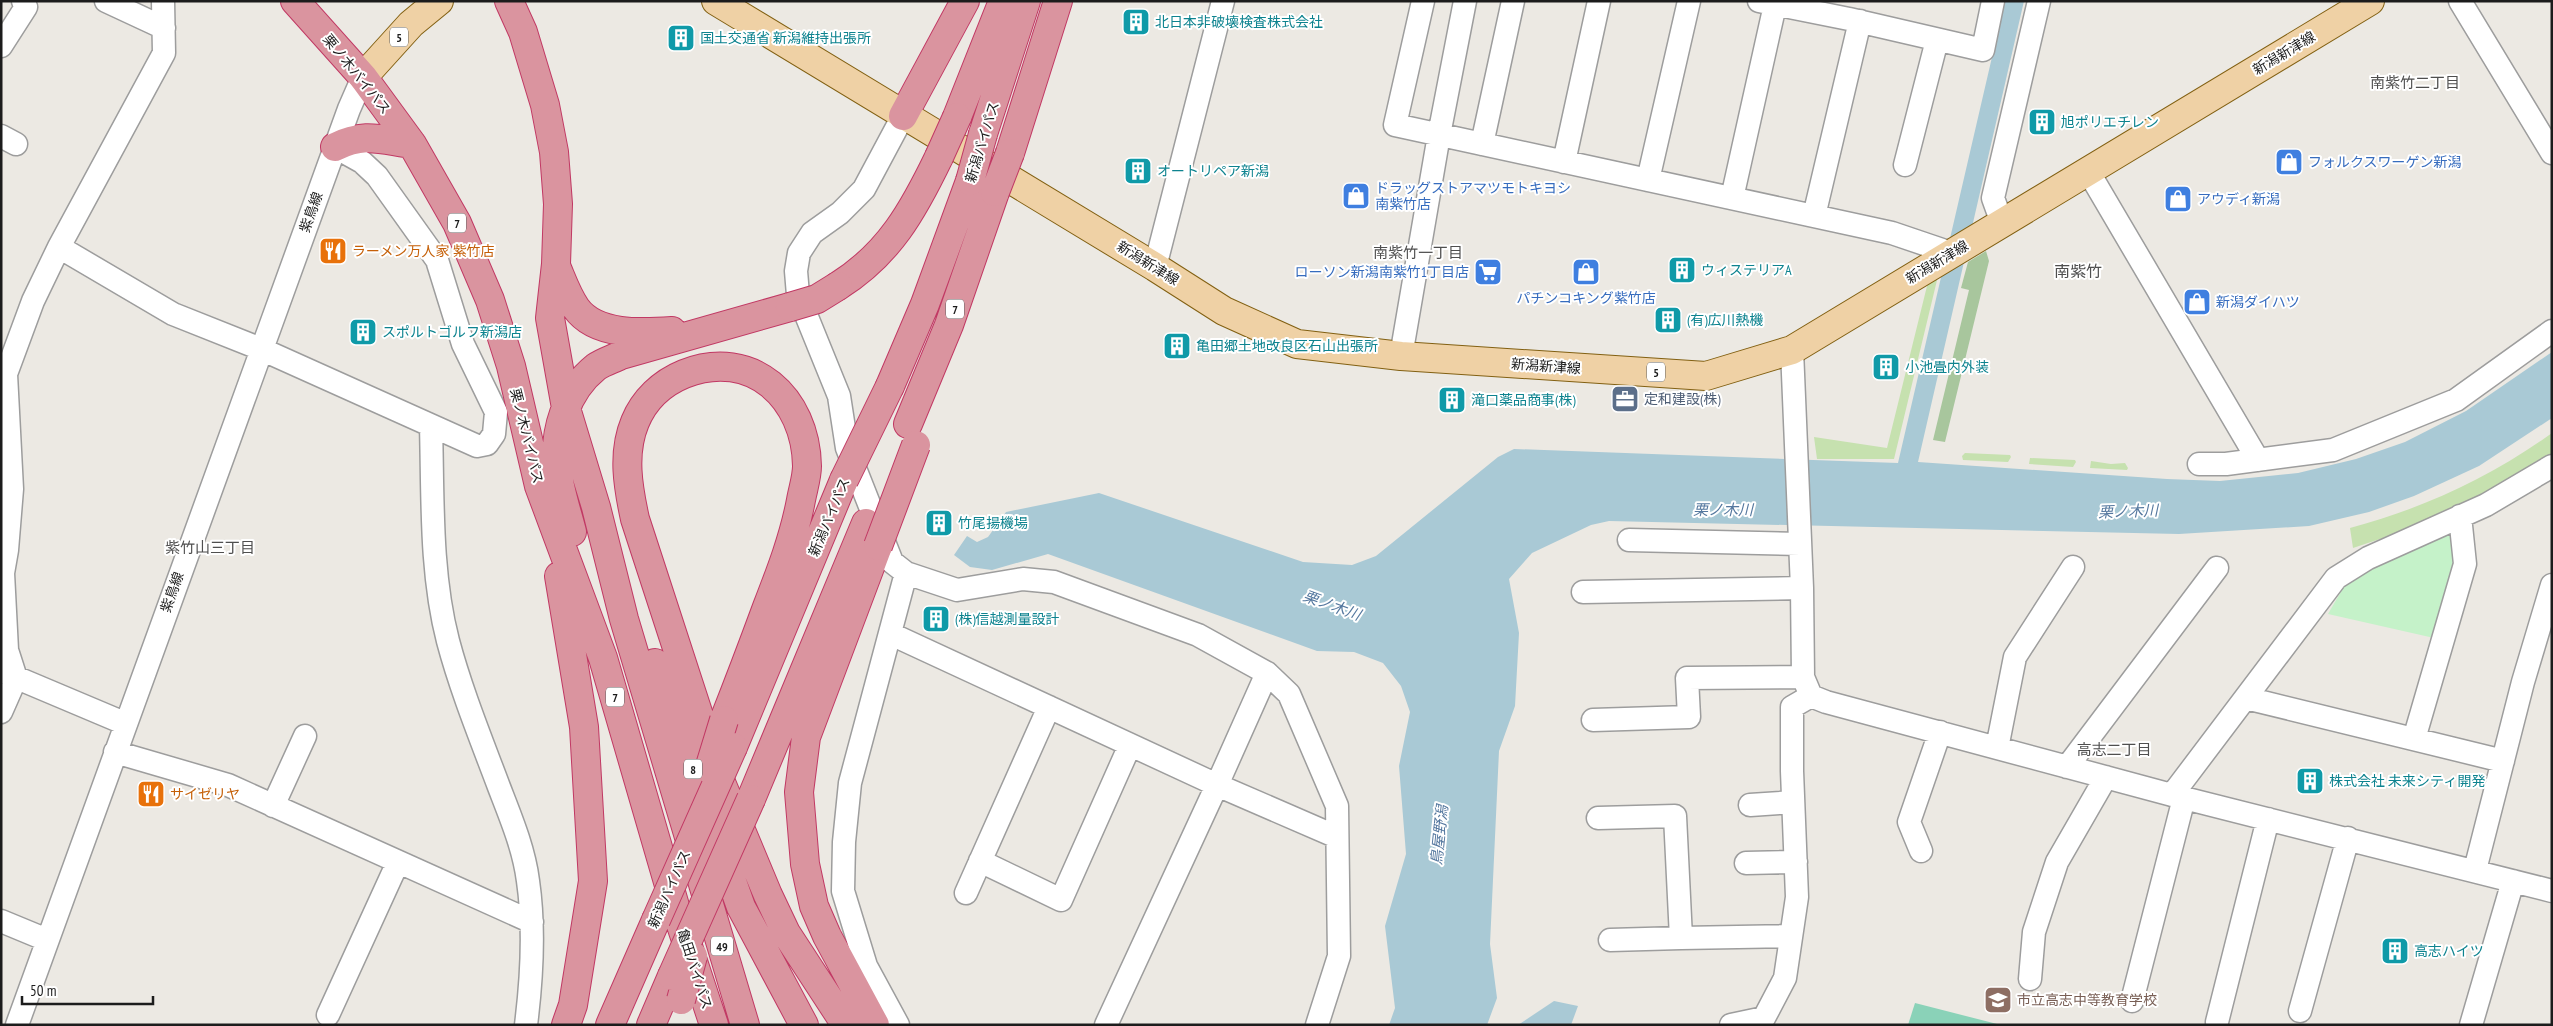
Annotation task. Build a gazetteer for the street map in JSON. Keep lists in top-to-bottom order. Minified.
{"streets":{"highway":["栗ノ木バイパス","新潟バイパス","7","8","49","亀田バイパス"],"main road":["5","新潟新津線"],"street":["紫鳥線"]},"crossings":[["5","栗ノ木バイパス"],["5","紫鳥線"],["栗ノ木バイパス","新潟バイパス"],["栗ノ木バイパス","紫鳥線"],["栗ノ木バイパス","亀田バイパス"],["新潟バイパス","7"],["新潟バイパス","49"],["新潟バイパス","亀田バイパス"],["7","8"],["7","49"]],"districts":["南紫竹二丁目","南紫竹一丁目","南紫竹","紫竹山三丁目","高志二丁目"],"water":["栗ノ木川","鳥屋野潟"],"places":{"building":["北日本非破壊検査株式会社","国土交通省 新潟維持出張所","旭ポリエチレン","オートリペア新潟","ウィステリアA","(有)広川熱機","スポルトゴルフ新潟店","亀田郷土地改良区石山出張所","小池畳内外装","滝口薬品商事(株)","竹尾揚機場","(株)信越測量設計","株式会社 未来シティ開発","高志ハイツ"],"shop":["フォルクスワーゲン新潟","ドラッグストアマツモトキヨシ 南紫竹店","アウディ新潟","パチンコキング紫竹店","新潟ダイハツ"],"restaurant":["ラーメン万人家 紫竹店","サイゼリヤ"],"supermarket":["ローソン新潟南紫竹1丁目店"],"office":["定和建設(株)"],"school or university":["市立高志中等教育学校"]},"scale_bar":"50 m"}
